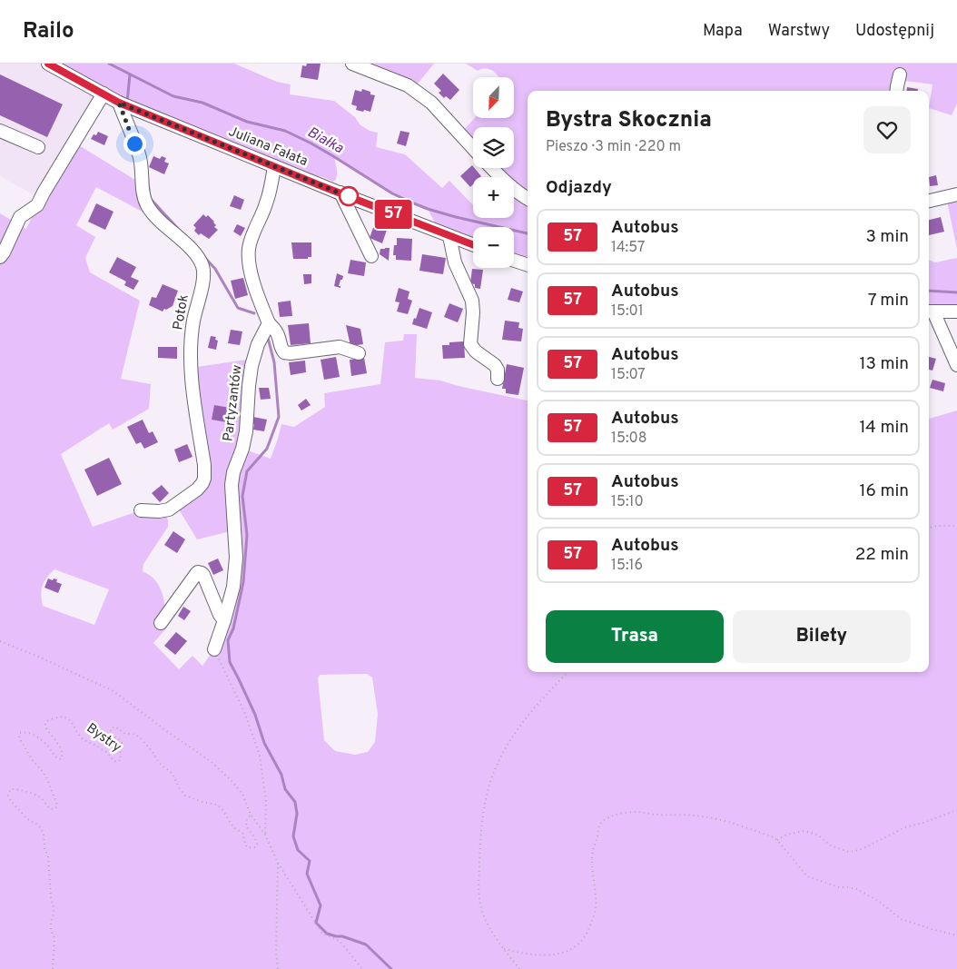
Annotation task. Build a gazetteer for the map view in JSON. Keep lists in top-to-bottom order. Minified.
{"streets":{"street":["Juliana Fałata","Potok","Partyzantów"],"path":["Bystry"]},"crossings":[["Juliana Fałata","Potok"]],"water":["Białka"],"lines":["bus line 57"],"north":"bottom left","page":{"header":"Railo","nav":["Mapa","Warstwy","Udostępnij"],"on_map":"57","map_buttons":["+","−"],"heading":[["Bystra Skocznia","Pieszo · 3 min · 220 m"],"Odjazdy"],"list":[{"mark":"57","name":"Autobus","note":"14:57","value":"3 min"},{"mark":"57","name":"Autobus","note":"15:01","value":"7 min"},{"mark":"57","name":"Autobus","note":"15:07","value":"13 min"},{"mark":"57","name":"Autobus","note":"15:08","value":"14 min"},{"mark":"57","name":"Autobus","note":"15:10","value":"16 min"},{"mark":"57","name":"Autobus","note":"15:16","value":"22 min"}],"buttons":["Trasa","Bilety"]}}
